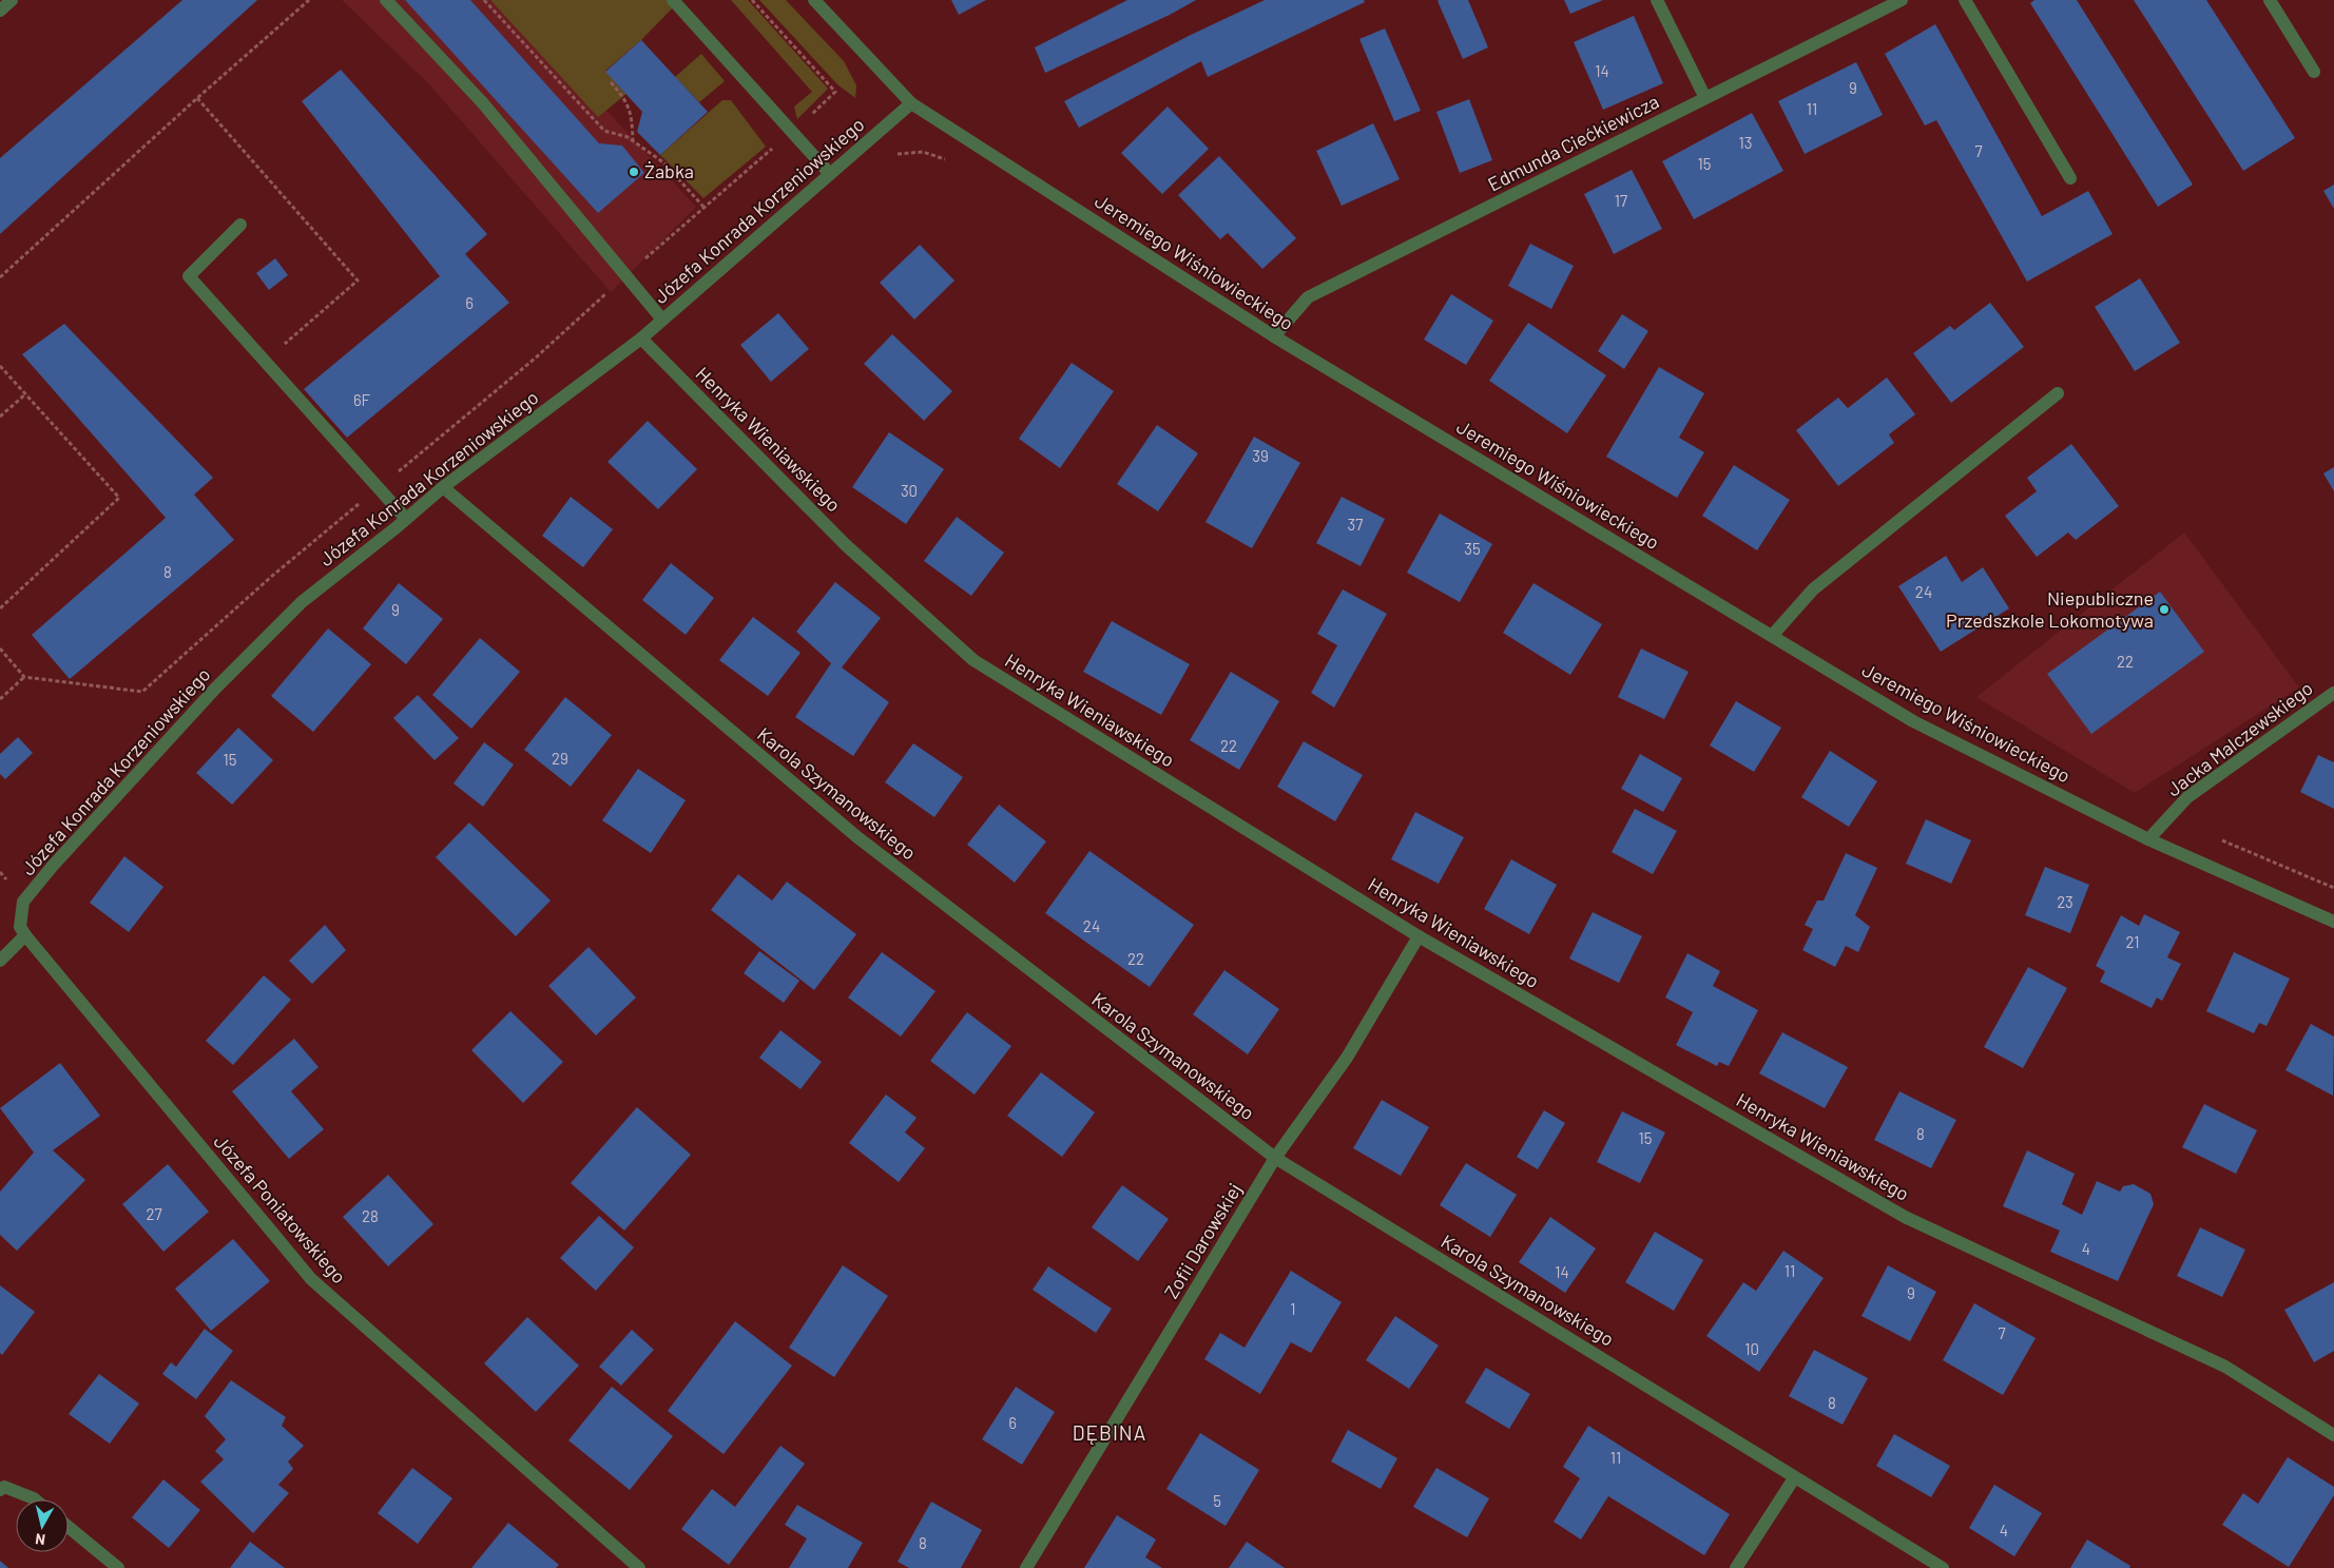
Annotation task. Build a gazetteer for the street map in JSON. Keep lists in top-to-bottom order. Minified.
{"streets":{"street":["Edmunda Ciećkiewicza","Józefa Konrada Korzeniowskiego","Jeremiego Wiśniowieckiego","Henryka Wieniawskiego","Jacka Malczewskiego","Karola Szymanowskiego","Józefa Poniatowskiego","Zofii Darowskiej"]},"crossings":[["Edmunda Ciećkiewicza","Jeremiego Wiśniowieckiego"],["Józefa Konrada Korzeniowskiego","Jeremiego Wiśniowieckiego"],["Józefa Konrada Korzeniowskiego","Henryka Wieniawskiego"],["Józefa Konrada Korzeniowskiego","Karola Szymanowskiego"],["Józefa Konrada Korzeniowskiego","Józefa Poniatowskiego"],["Jeremiego Wiśniowieckiego","Jacka Malczewskiego"],["Henryka Wieniawskiego","Zofii Darowskiej"],["Karola Szymanowskiego","Zofii Darowskiej"]],"districts":["DĘBINA"],"places":["Żabka","Niepubliczne Przedszkole Lokomotywa"],"house_numbers":["14","9","11","13","7","15","17","6","6F","39","30","37","35","8","24","9","22","22","29","15","23","24","21","22","8","15","27","28","4","11","14","9","1","7","10","8","6","11","5","4","8"],"north":"bottom"}
